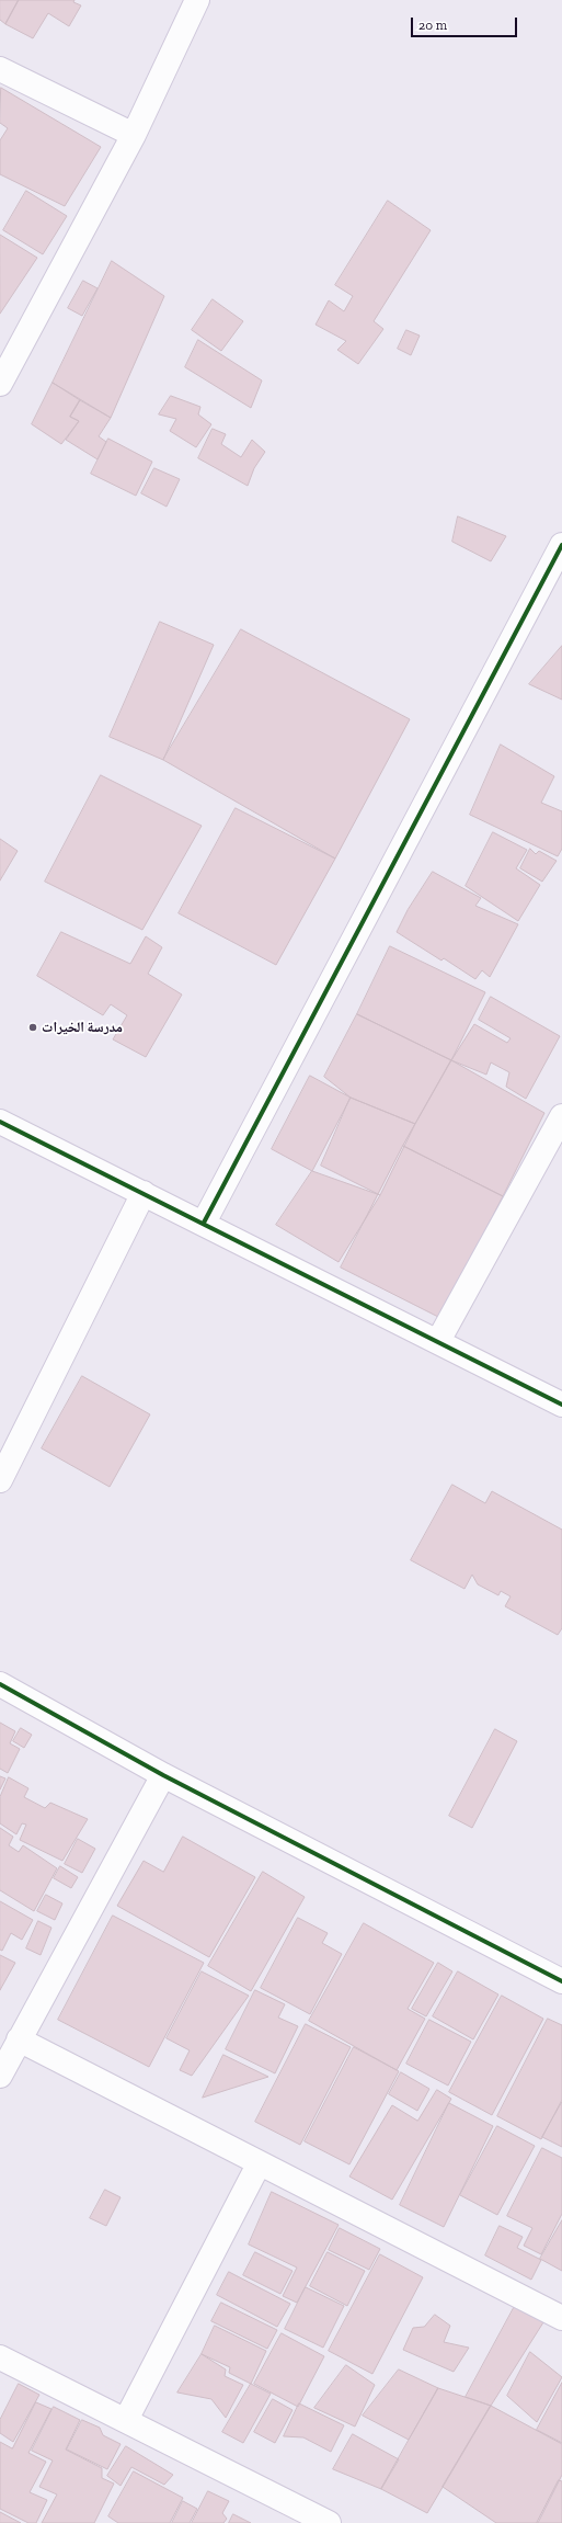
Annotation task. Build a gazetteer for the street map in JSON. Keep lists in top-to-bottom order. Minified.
{"places":["مدرسة الخيرات"],"scale_bar":"20 m"}
